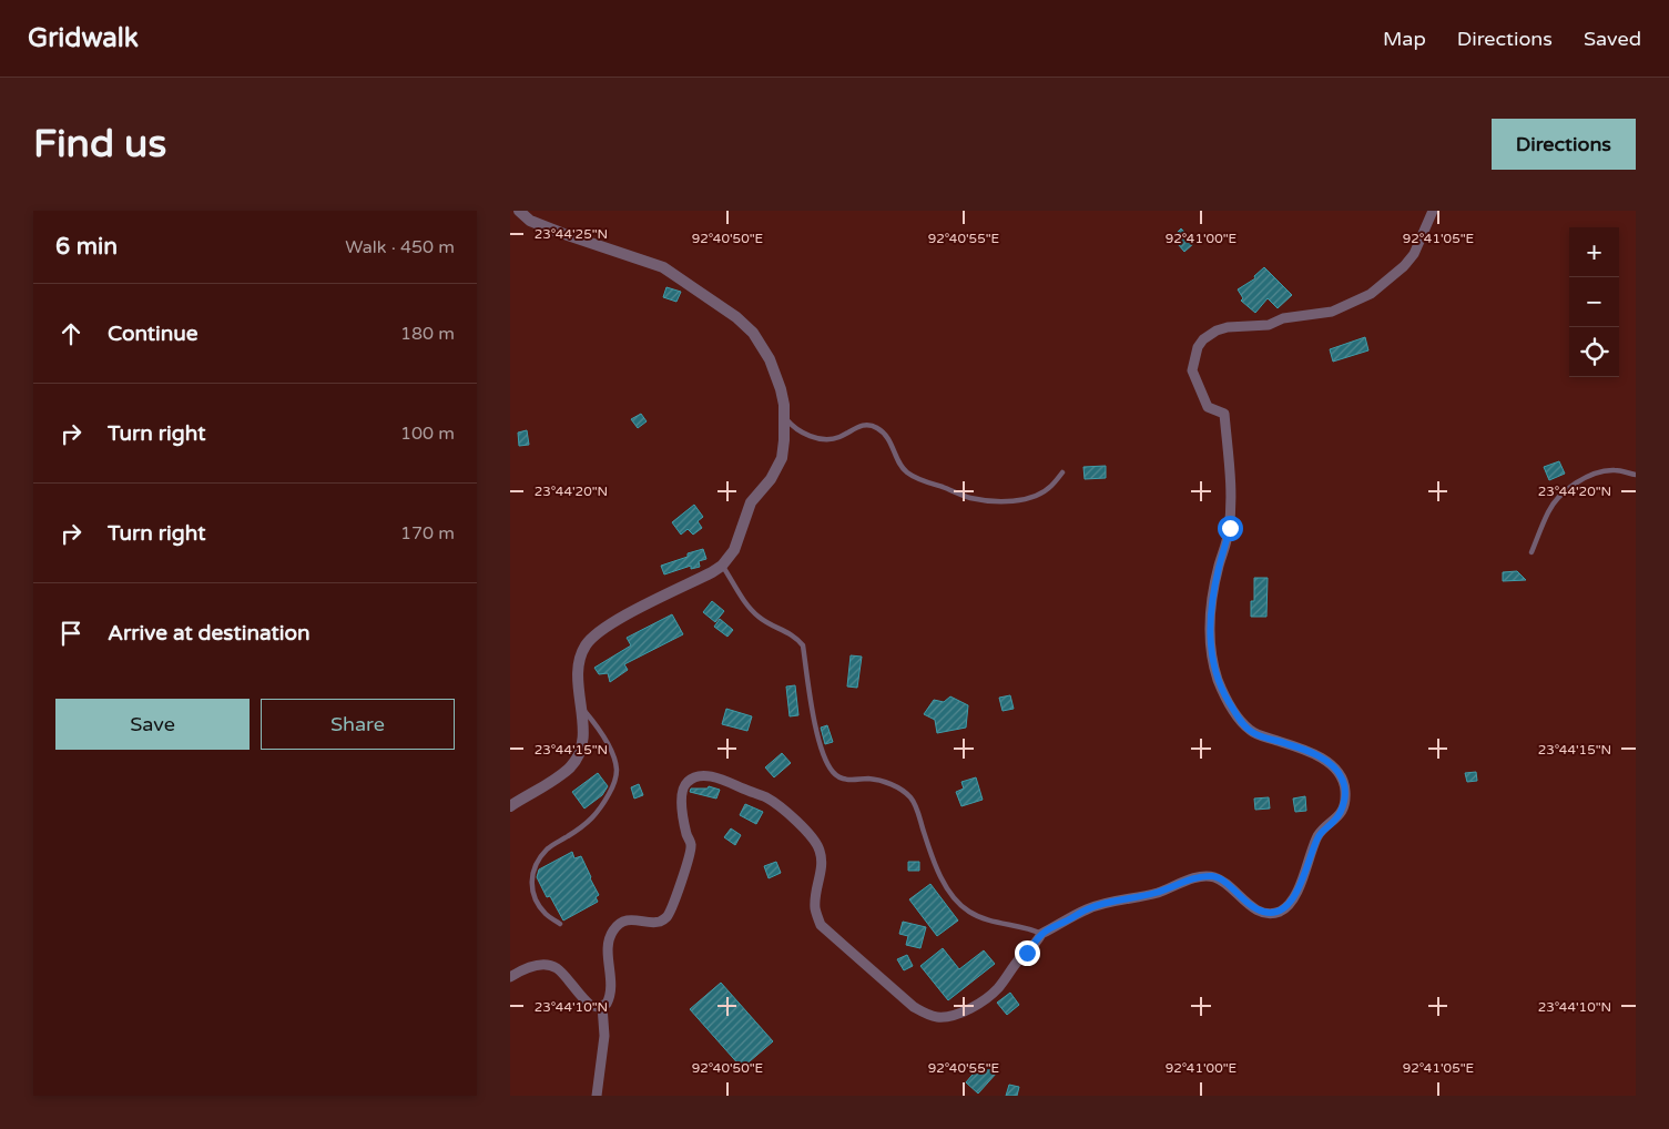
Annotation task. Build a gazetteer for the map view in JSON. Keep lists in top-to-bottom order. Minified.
{"page":{"header":"Gridwalk","nav":["Map","Directions","Saved"],"buttons":["Directions",["Save","Share"]],"title":"Find us","heading":["6 min","Walk · 450 m"],"map_buttons":["+","−"],"list":[["Continue","180 m"],["Turn right","100 m"],["Turn right","170 m"],"Arrive at destination"]},"coordinates":["23°44'25\"N","92°40'50\"E","92°40'55\"E","92°41'00\"E","92°41'05\"E","23°44'20\"N","23°44'15\"N","23°44'10\"N"]}
